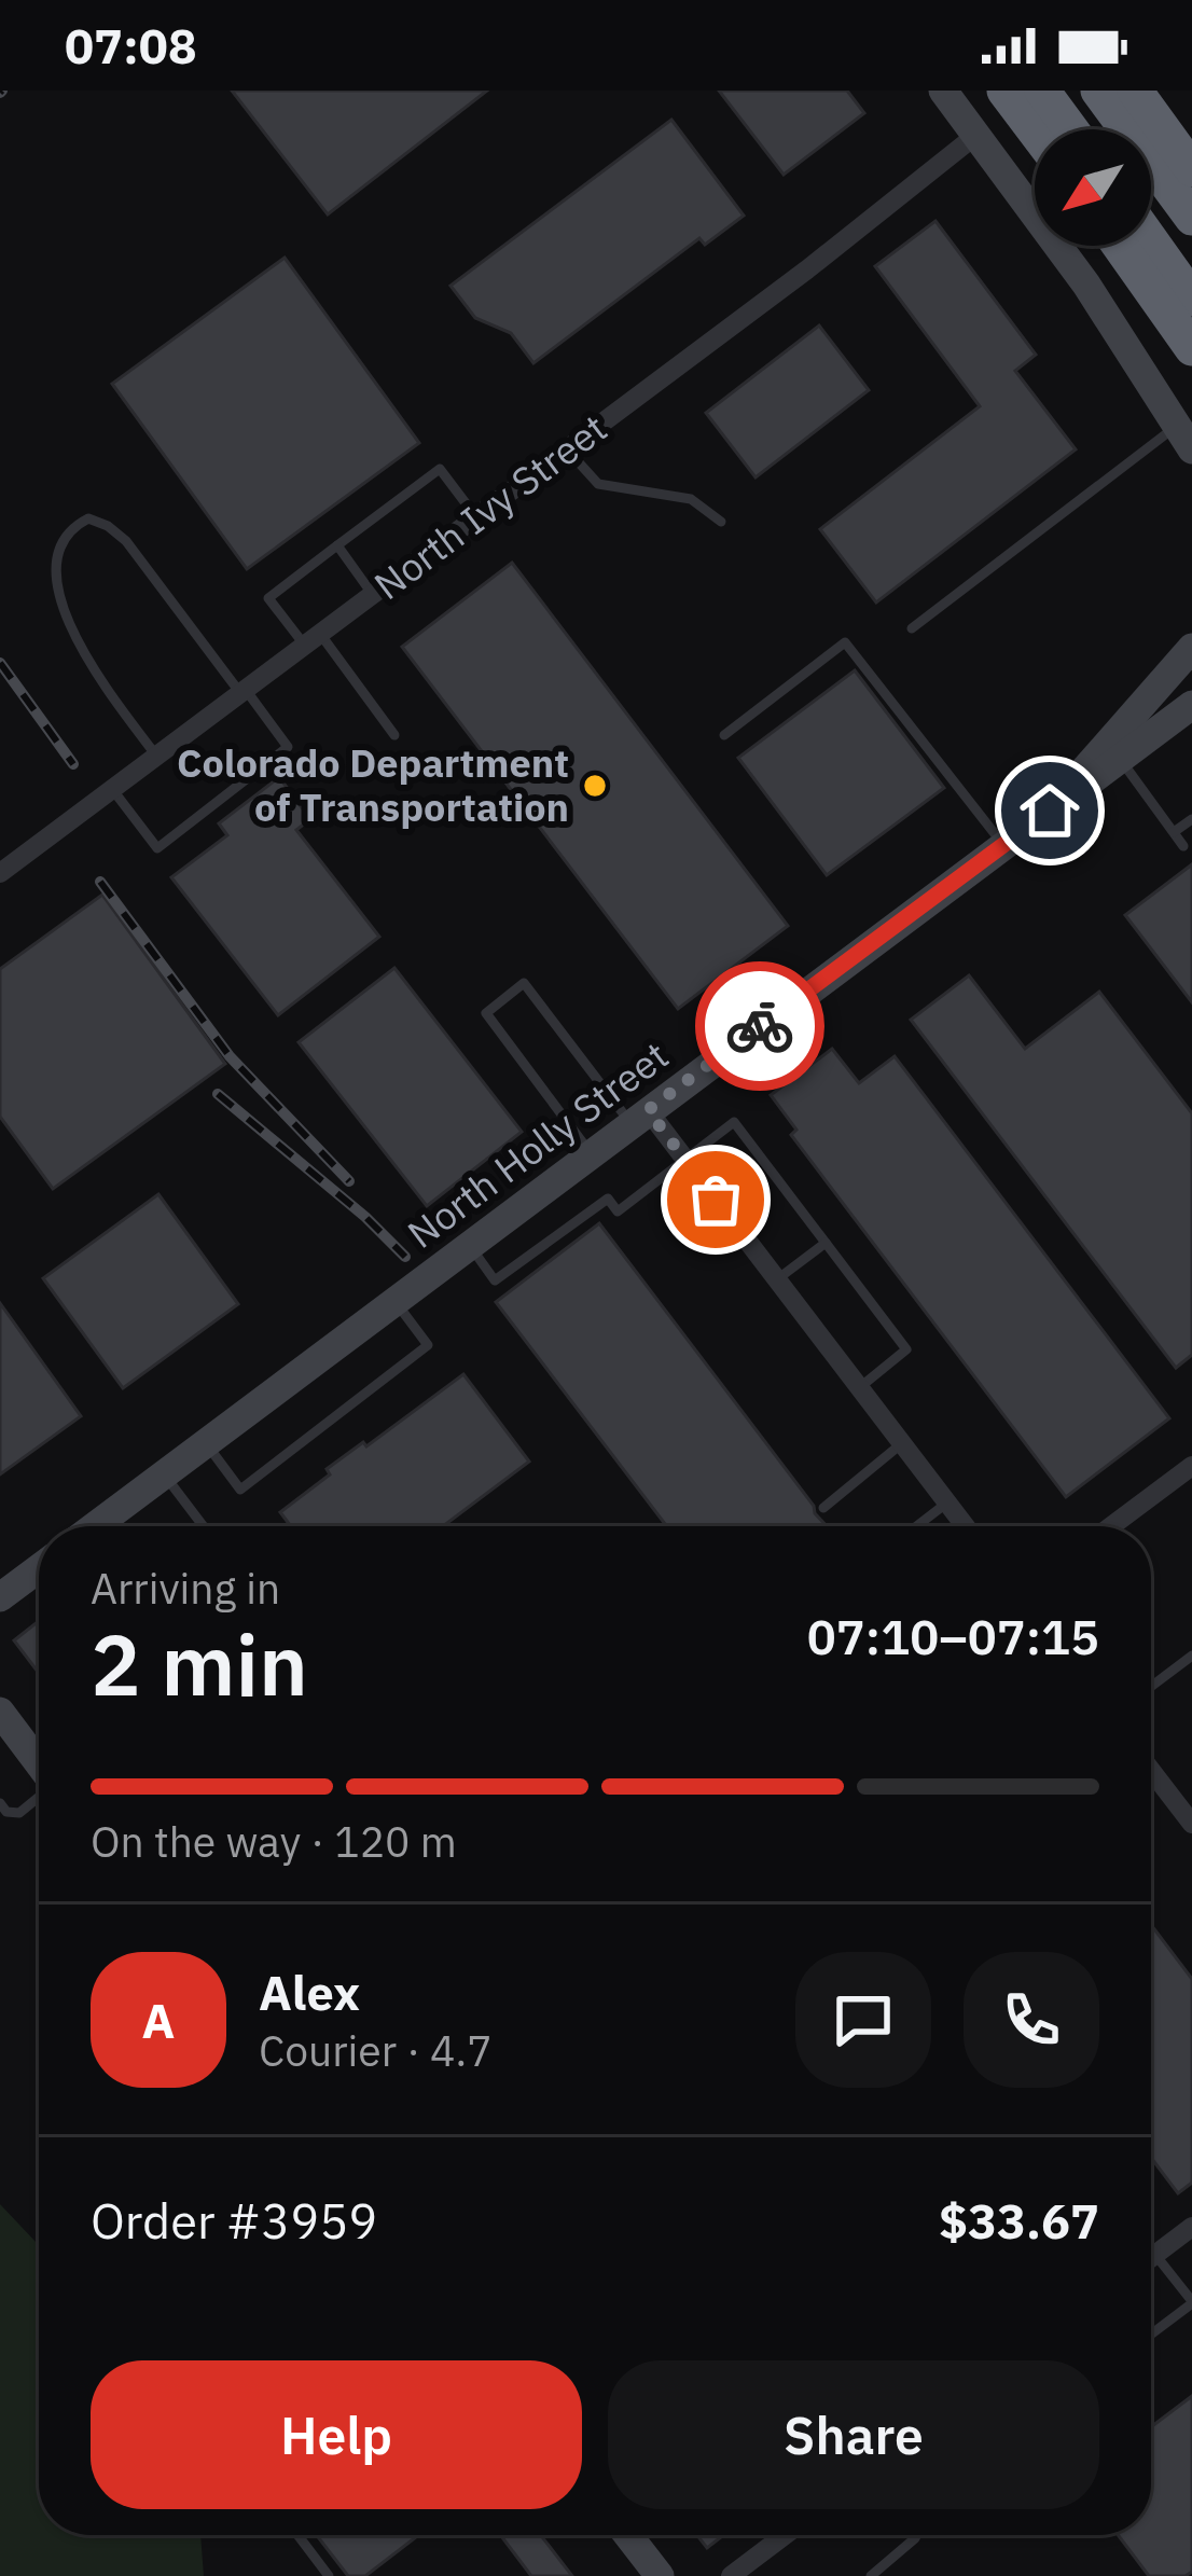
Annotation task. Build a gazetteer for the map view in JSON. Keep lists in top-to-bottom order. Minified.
{"streets":{"street":["North Ivy Street","North Holly Street"]},"places":["Colorado Department of Transportation"],"north":"bottom left","page":{"status":"07:08","heading":["2 min","Arriving in","07:10–07:15"],"panel":["Alex","Courier · 4.7","Order #3959","$33.67"],"bar":"On the way · 120 m","round":"A","buttons":["Help","Share"]}}
